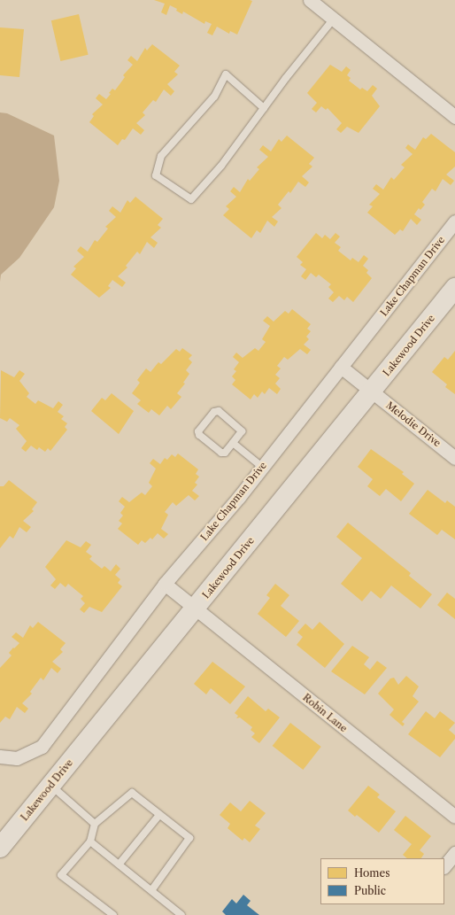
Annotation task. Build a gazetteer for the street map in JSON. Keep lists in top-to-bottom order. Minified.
{"streets":{"street":["Lake Chapman Drive","Lakewood Drive","Melodie Drive","Robin Lane"]},"crossings":[["Lake Chapman Drive","Melodie Drive"],["Lake Chapman Drive","Robin Lane"],["Lakewood Drive","Melodie Drive"],["Lakewood Drive","Robin Lane"]],"legend":["Homes","Public"]}
